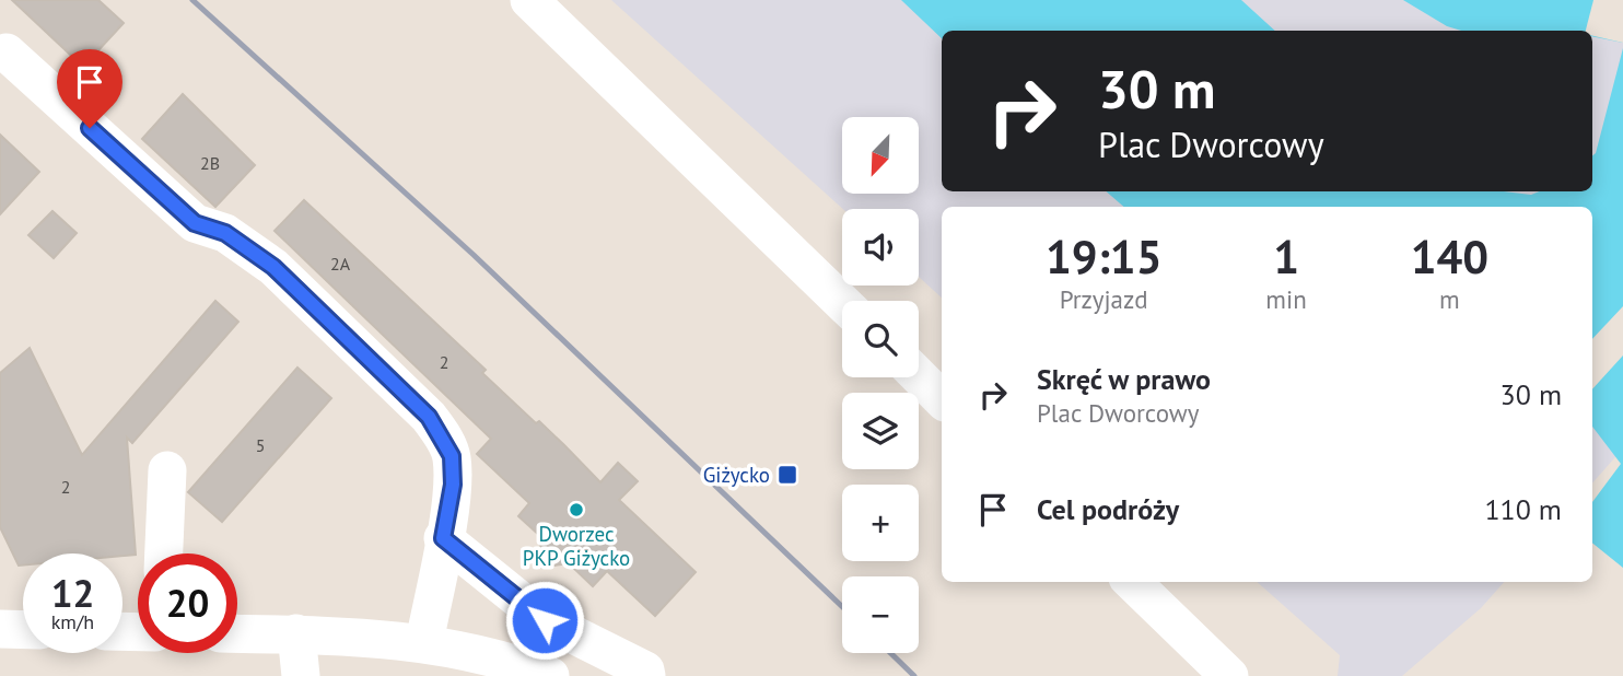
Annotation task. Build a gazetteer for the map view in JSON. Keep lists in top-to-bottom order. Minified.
{"places":{"transit":["Giżycko"],"other":["Dworzec PKP Giżycko"]},"house_numbers":["2B","2A","2","5","2"],"north":"bottom left","page":{"turn":["30 m","Plac Dworcowy"],"map_buttons":["+","−"],"eta":["19:15","Przyjazd","1","min","140","m"],"list":[{"name":"Skręć w prawo","note":"Plac Dworcowy","value":"30 m"},{"name":"Cel podróży","value":"110 m"}],"speed":"12 km/h","limit":"20"}}
